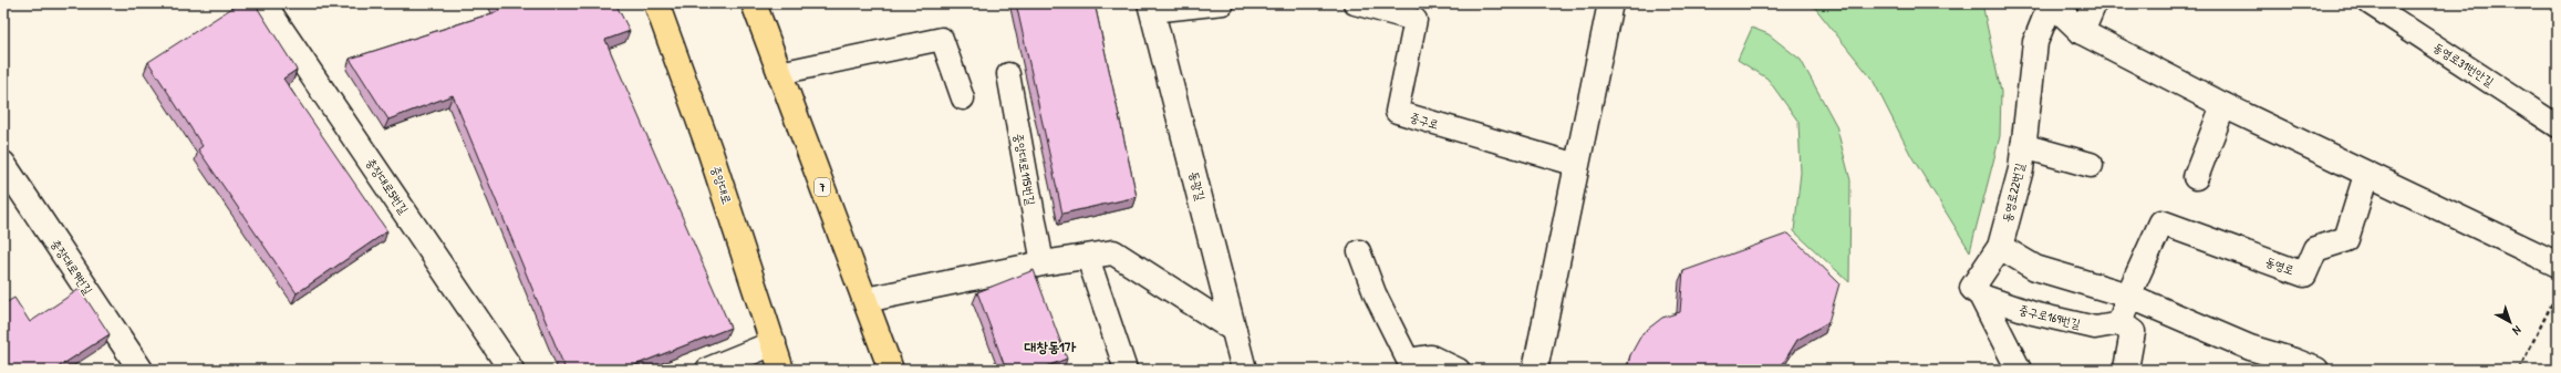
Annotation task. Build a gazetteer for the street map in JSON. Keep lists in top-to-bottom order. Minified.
{"streets":{"main road":["중앙대로","7"],"street":["충장대로5번길","동광길","동영로22번길","동영로","충장대로9번길"],"lane":["동영로31번안길","중구로","중앙대로115번길","중구로169번길"]},"districts":["대창동1가"],"north":"bottom right"}
